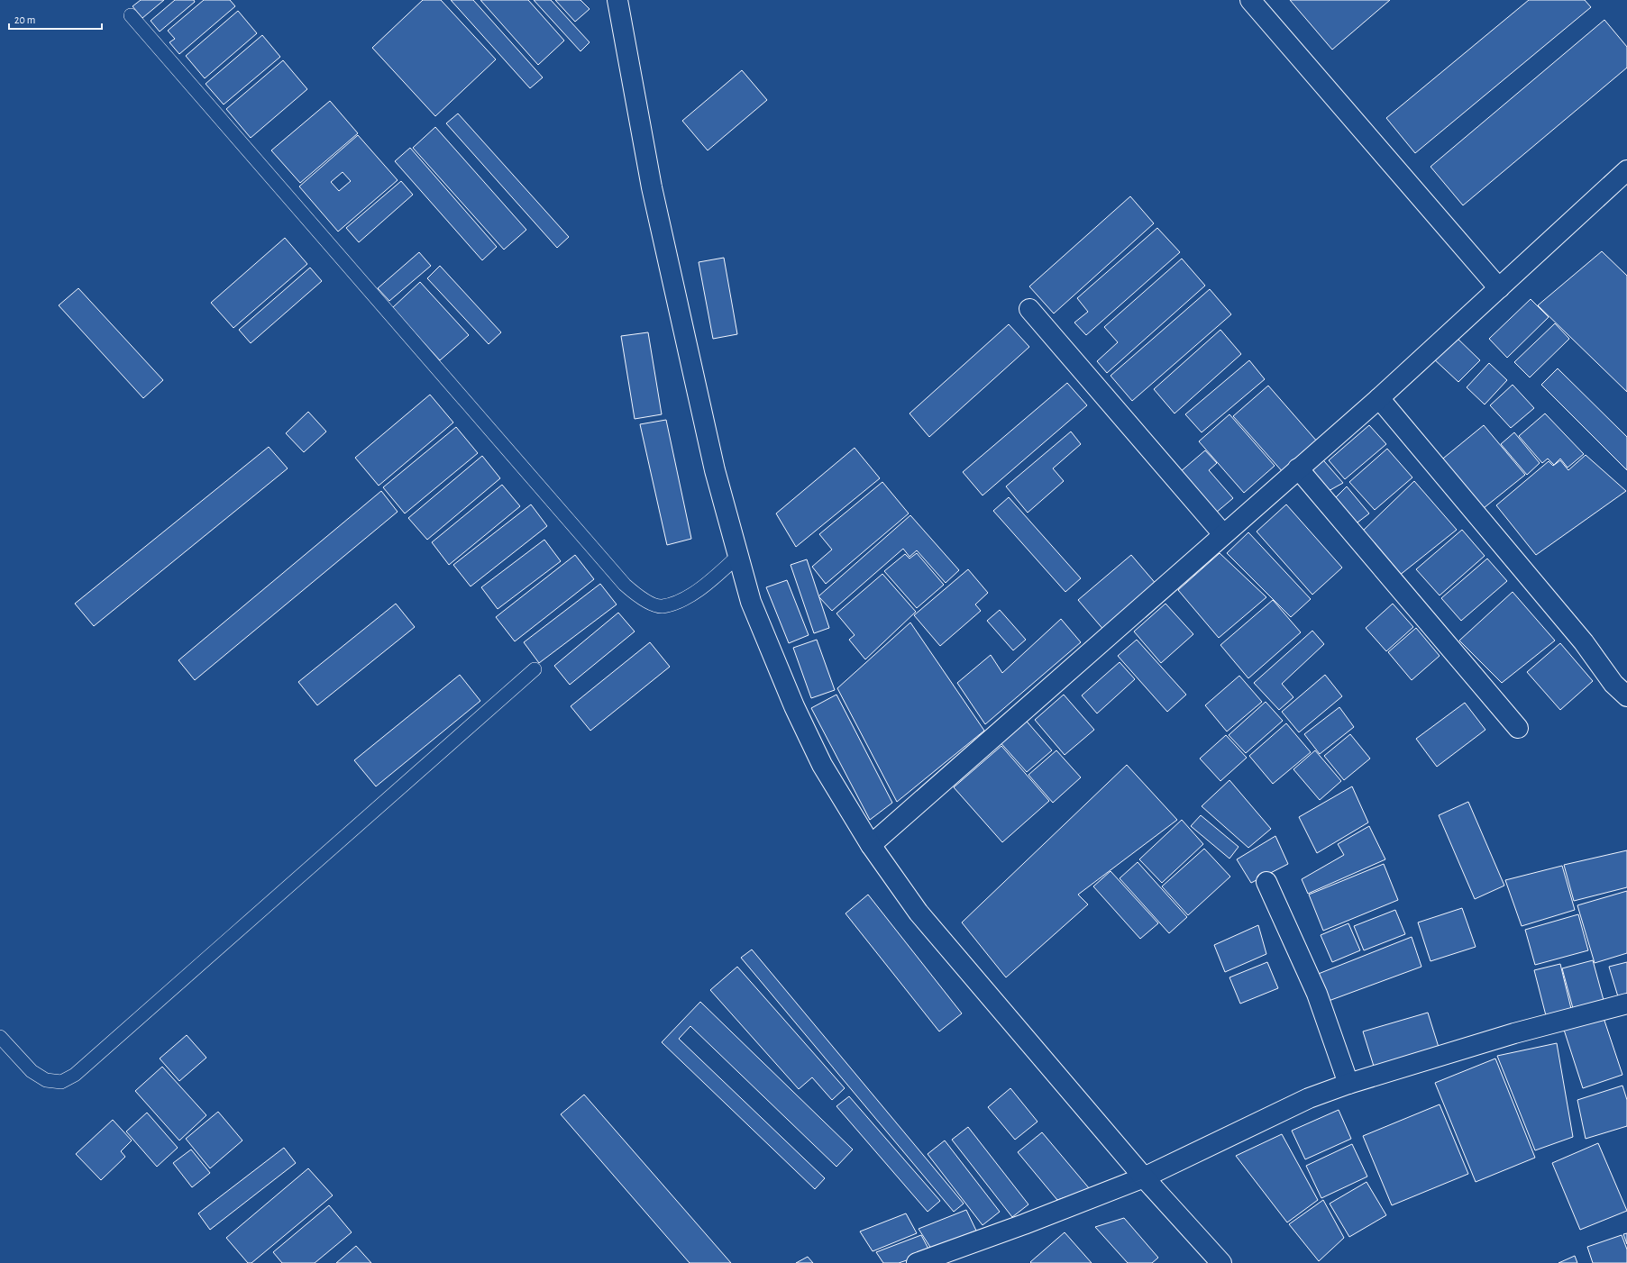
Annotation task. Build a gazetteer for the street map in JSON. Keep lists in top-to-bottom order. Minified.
{"scale_bar":"20 m"}
